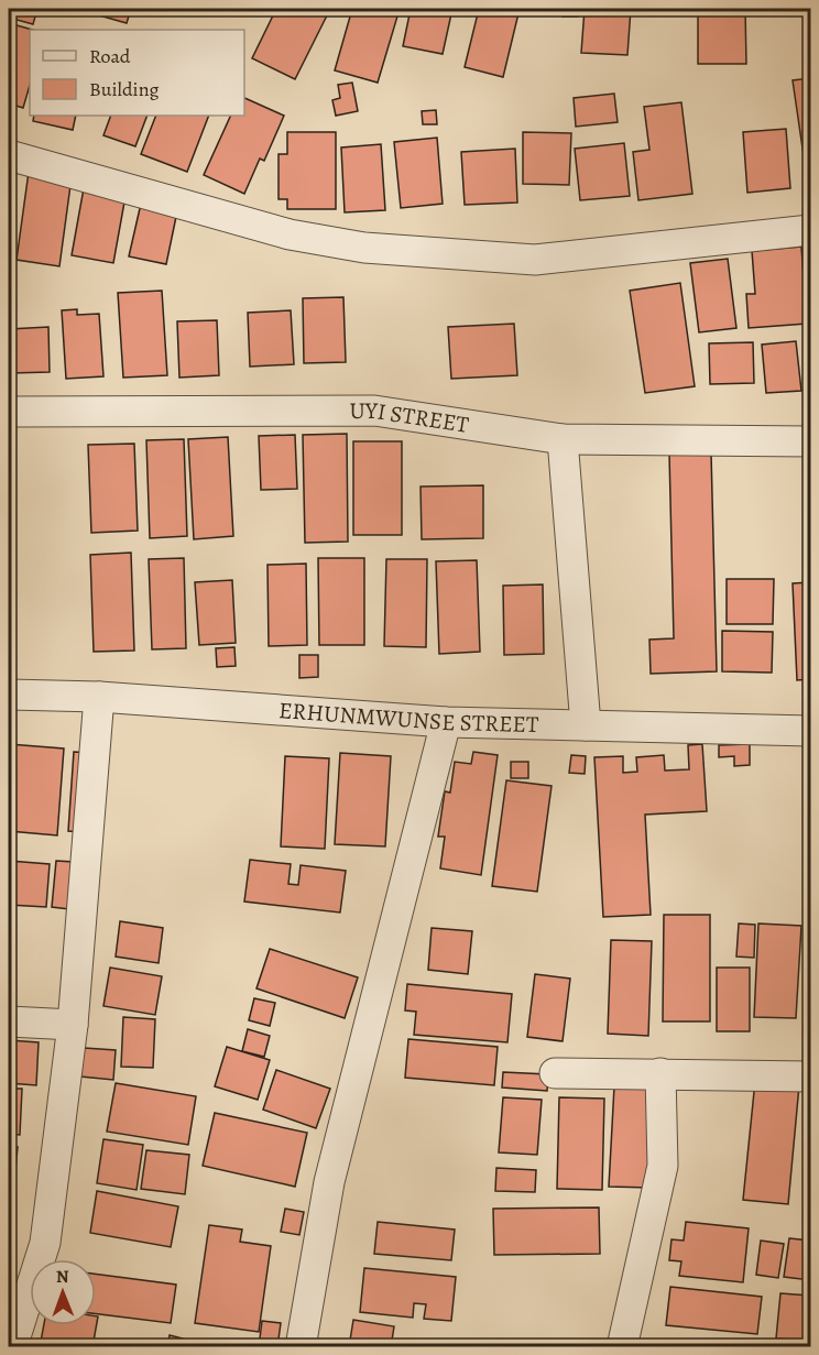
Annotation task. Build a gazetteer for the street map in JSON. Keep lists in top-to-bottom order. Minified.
{"streets":{"street":["UYI STREET","ERHUNMWUNSE STREET"]},"legend":["Road","Building"],"north":"top"}
